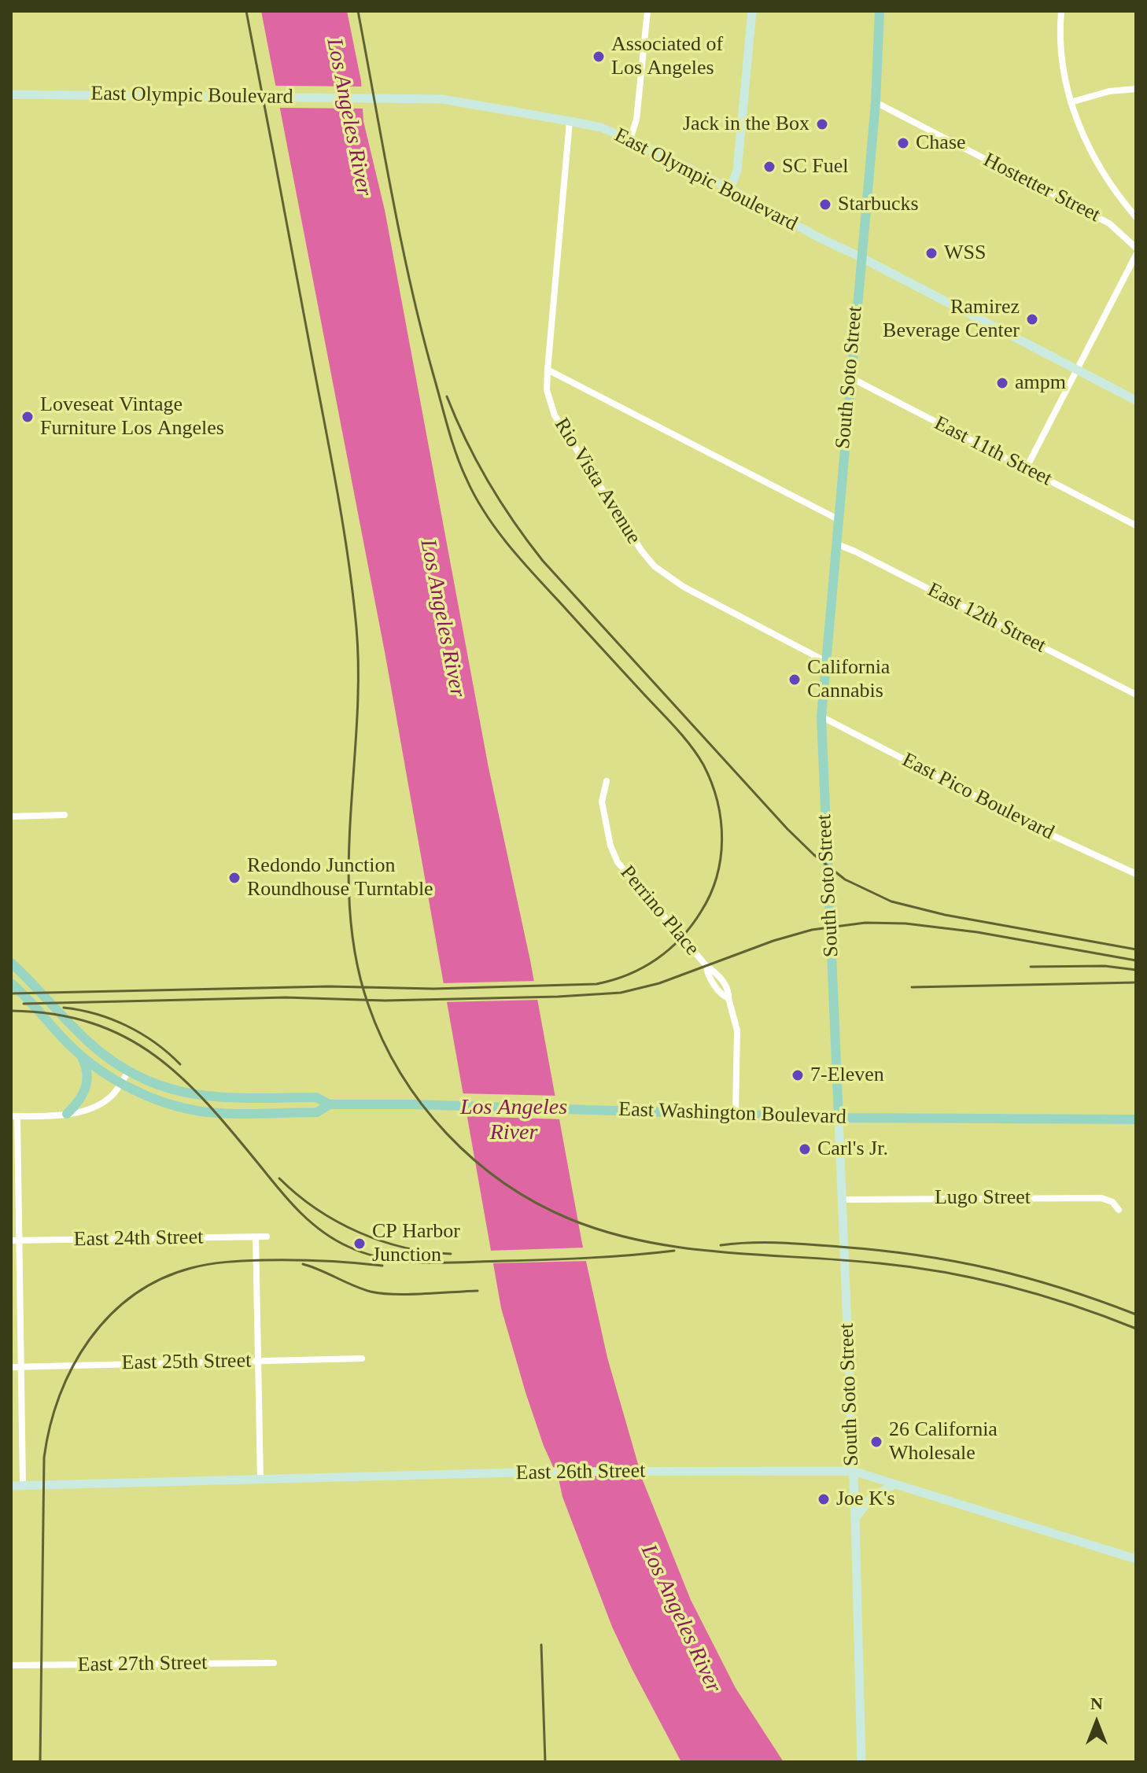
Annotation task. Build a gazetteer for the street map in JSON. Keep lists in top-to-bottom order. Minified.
{"streets":{"main road":["East Olympic Boulevard","South Soto Street","East Washington Boulevard","East 26th Street"],"street":["Hostetter Street","East 11th Street","Rio Vista Avenue","East 12th Street","East Pico Boulevard","Perrino Place","Lugo Street","East 24th Street","East 25th Street","East 27th Street"]},"crossings":[["East Olympic Boulevard","South Soto Street"],["East Olympic Boulevard","Rio Vista Avenue"],["Hostetter Street","South Soto Street"],["South Soto Street","East 11th Street"],["South Soto Street","Rio Vista Avenue"],["South Soto Street","East 12th Street"],["South Soto Street","East Pico Boulevard"],["South Soto Street","East Washington Boulevard"],["South Soto Street","Lugo Street"],["South Soto Street","East 26th Street"],["Perrino Place","East Washington Boulevard"]],"water":["Los Angeles River"],"places":["Associated of Los Angeles","Jack in the Box","Chase","SC Fuel","Starbucks","WSS","Ramirez Beverage Center","ampm","Loveseat Vintage Furniture Los Angeles","California Cannabis","Redondo Junction Roundhouse Turntable","7-Eleven","Carl's Jr.","CP Harbor Junction","26 California Wholesale","Joe K's"],"north":"top"}
